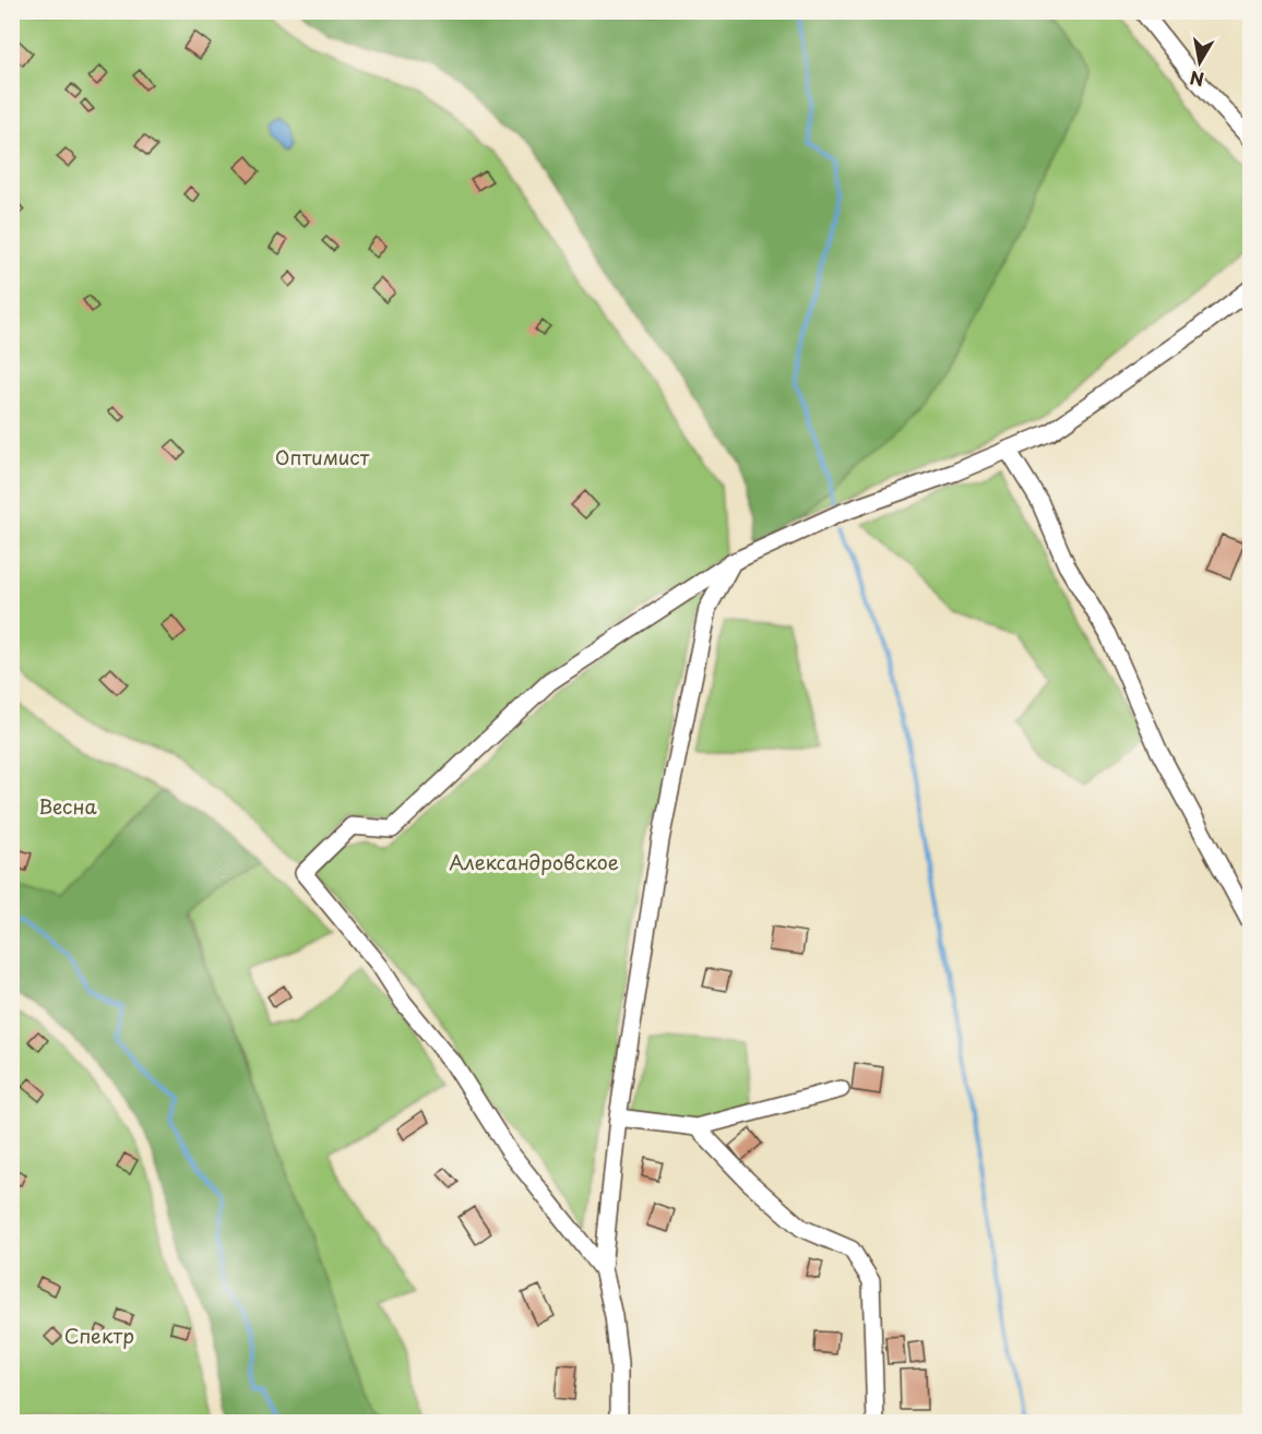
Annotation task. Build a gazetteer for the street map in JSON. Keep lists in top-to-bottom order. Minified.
{"parks":["Оптимист","Весна","Александровское","Спектр"],"north":"bottom"}
